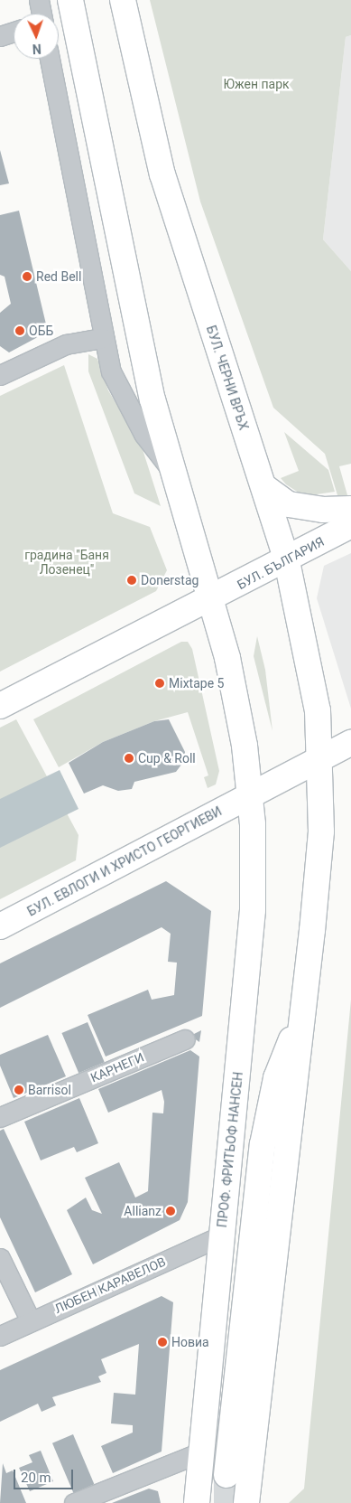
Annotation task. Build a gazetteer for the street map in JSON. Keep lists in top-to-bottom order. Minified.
{"streets":{"main road":["БУЛ. ЧЕРНИ ВРЪХ","БУЛ. БЪЛГАРИЯ","БУЛ. ЕВЛОГИ И ХРИСТО ГЕОРГИЕВИ","ПРОФ. ФРИТЬОФ НАНСЕН"],"street":["КАРНЕГИ","ЛЮБЕН КАРАВЕЛОВ"]},"crossings":[["БУЛ. ЧЕРНИ ВРЪХ","БУЛ. БЪЛГАРИЯ"],["БУЛ. ЕВЛОГИ И ХРИСТО ГЕОРГИЕВИ","ПРОФ. ФРИТЬОФ НАНСЕН"],["ПРОФ. ФРИТЬОФ НАНСЕН","ЛЮБЕН КАРАВЕЛОВ"]],"parks":["Южен парк","градина \"Баня Лозенец\""],"places":["Red Bell","ОББ","Donerstag","Mixtape 5","Cup & Roll","Barrisol","Allianz","Новиа"],"scale_bar":"20 m","north":"bottom"}
